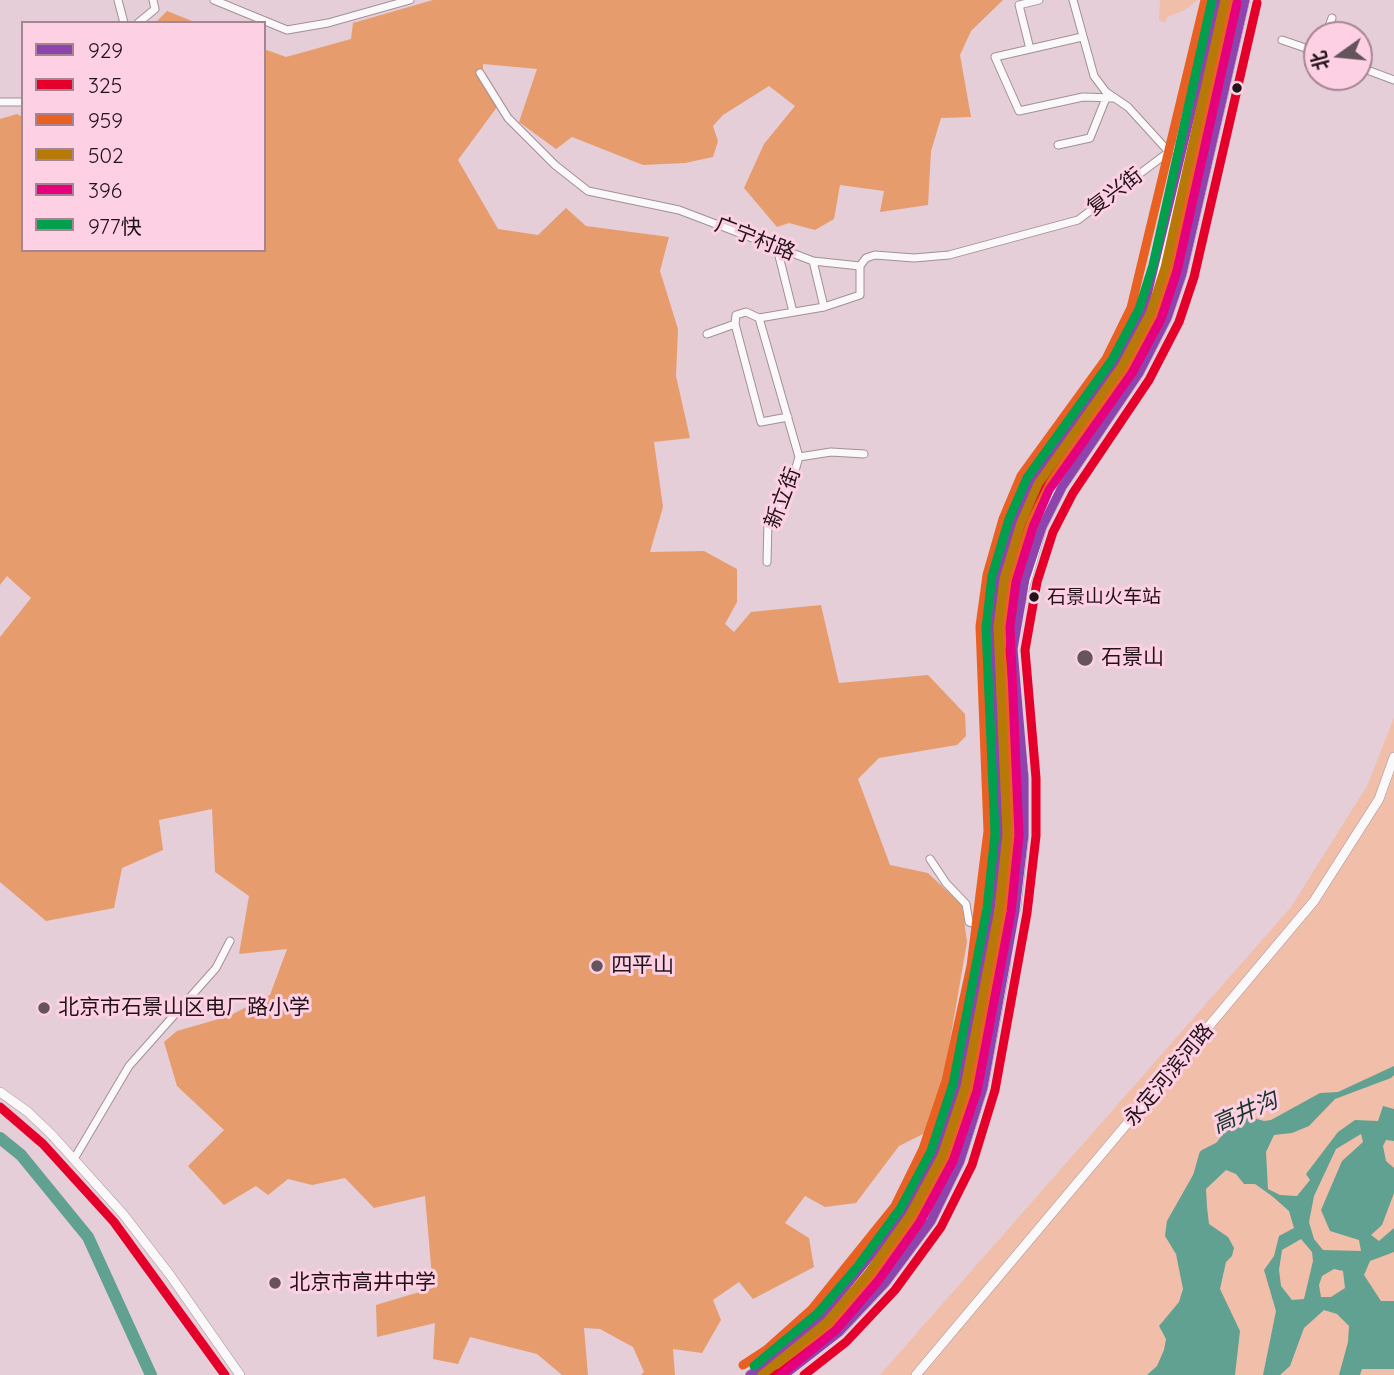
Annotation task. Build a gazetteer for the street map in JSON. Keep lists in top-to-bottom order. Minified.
{"streets":{"street":["复兴街","广宁村路","新立街","永定河滨河路"]},"crossings":[["复兴街","广宁村路"]],"water":["高井沟"],"places":["石景山火车站","石景山","四平山","北京市石景山区电厂路小学","北京市高井中学"],"lines":["transit line 929","transit line 959","transit line 502","transit line 977快","transit line 325","transit line 396"],"legend":["929","325","959","502","396","977快"],"north":"left"}
